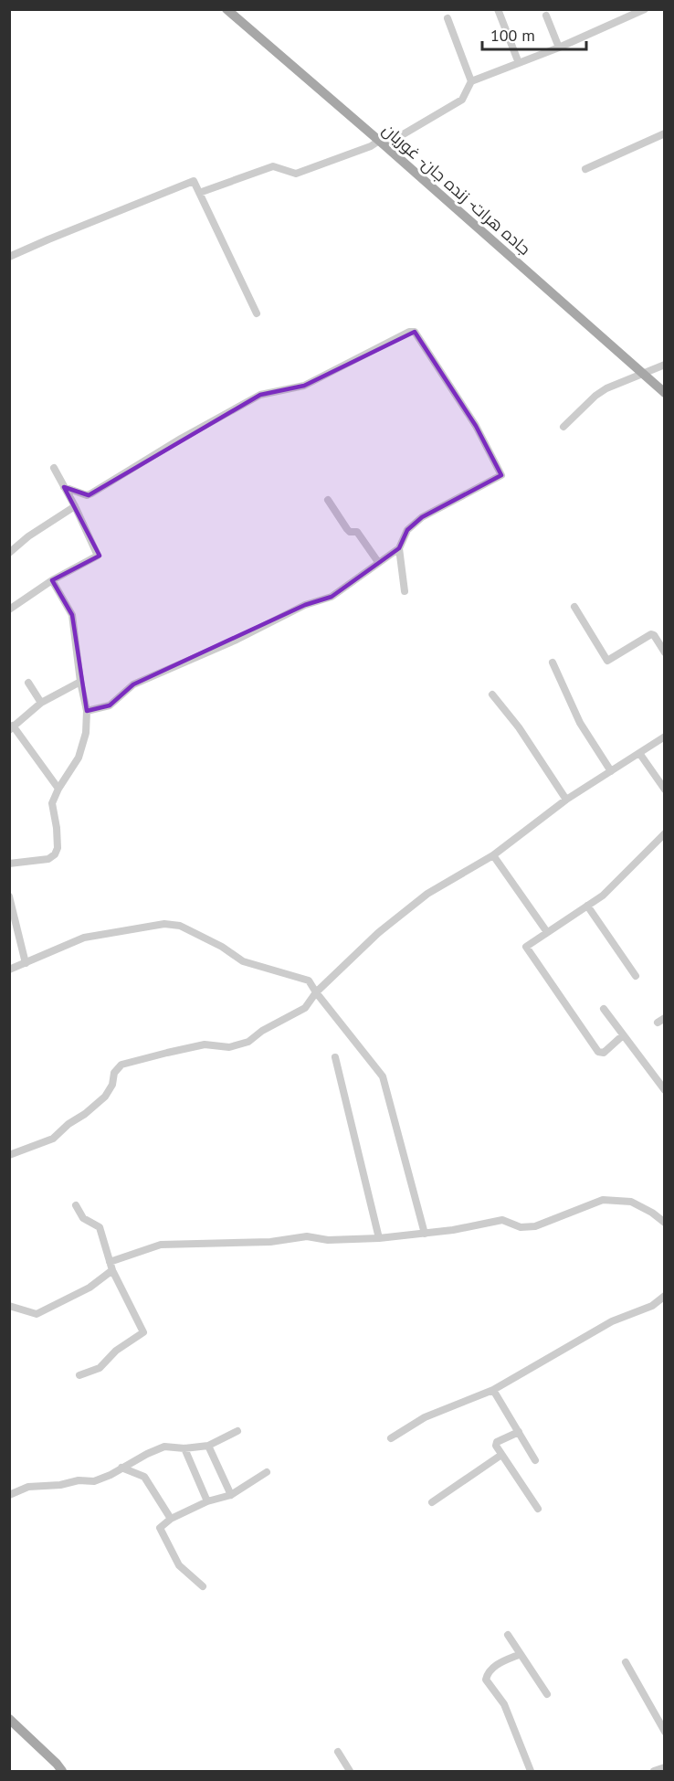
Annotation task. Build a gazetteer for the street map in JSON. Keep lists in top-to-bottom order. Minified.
{"streets":{"main road":["جاده هرات- زنده جان- غوریان"]},"scale_bar":"100 m"}
